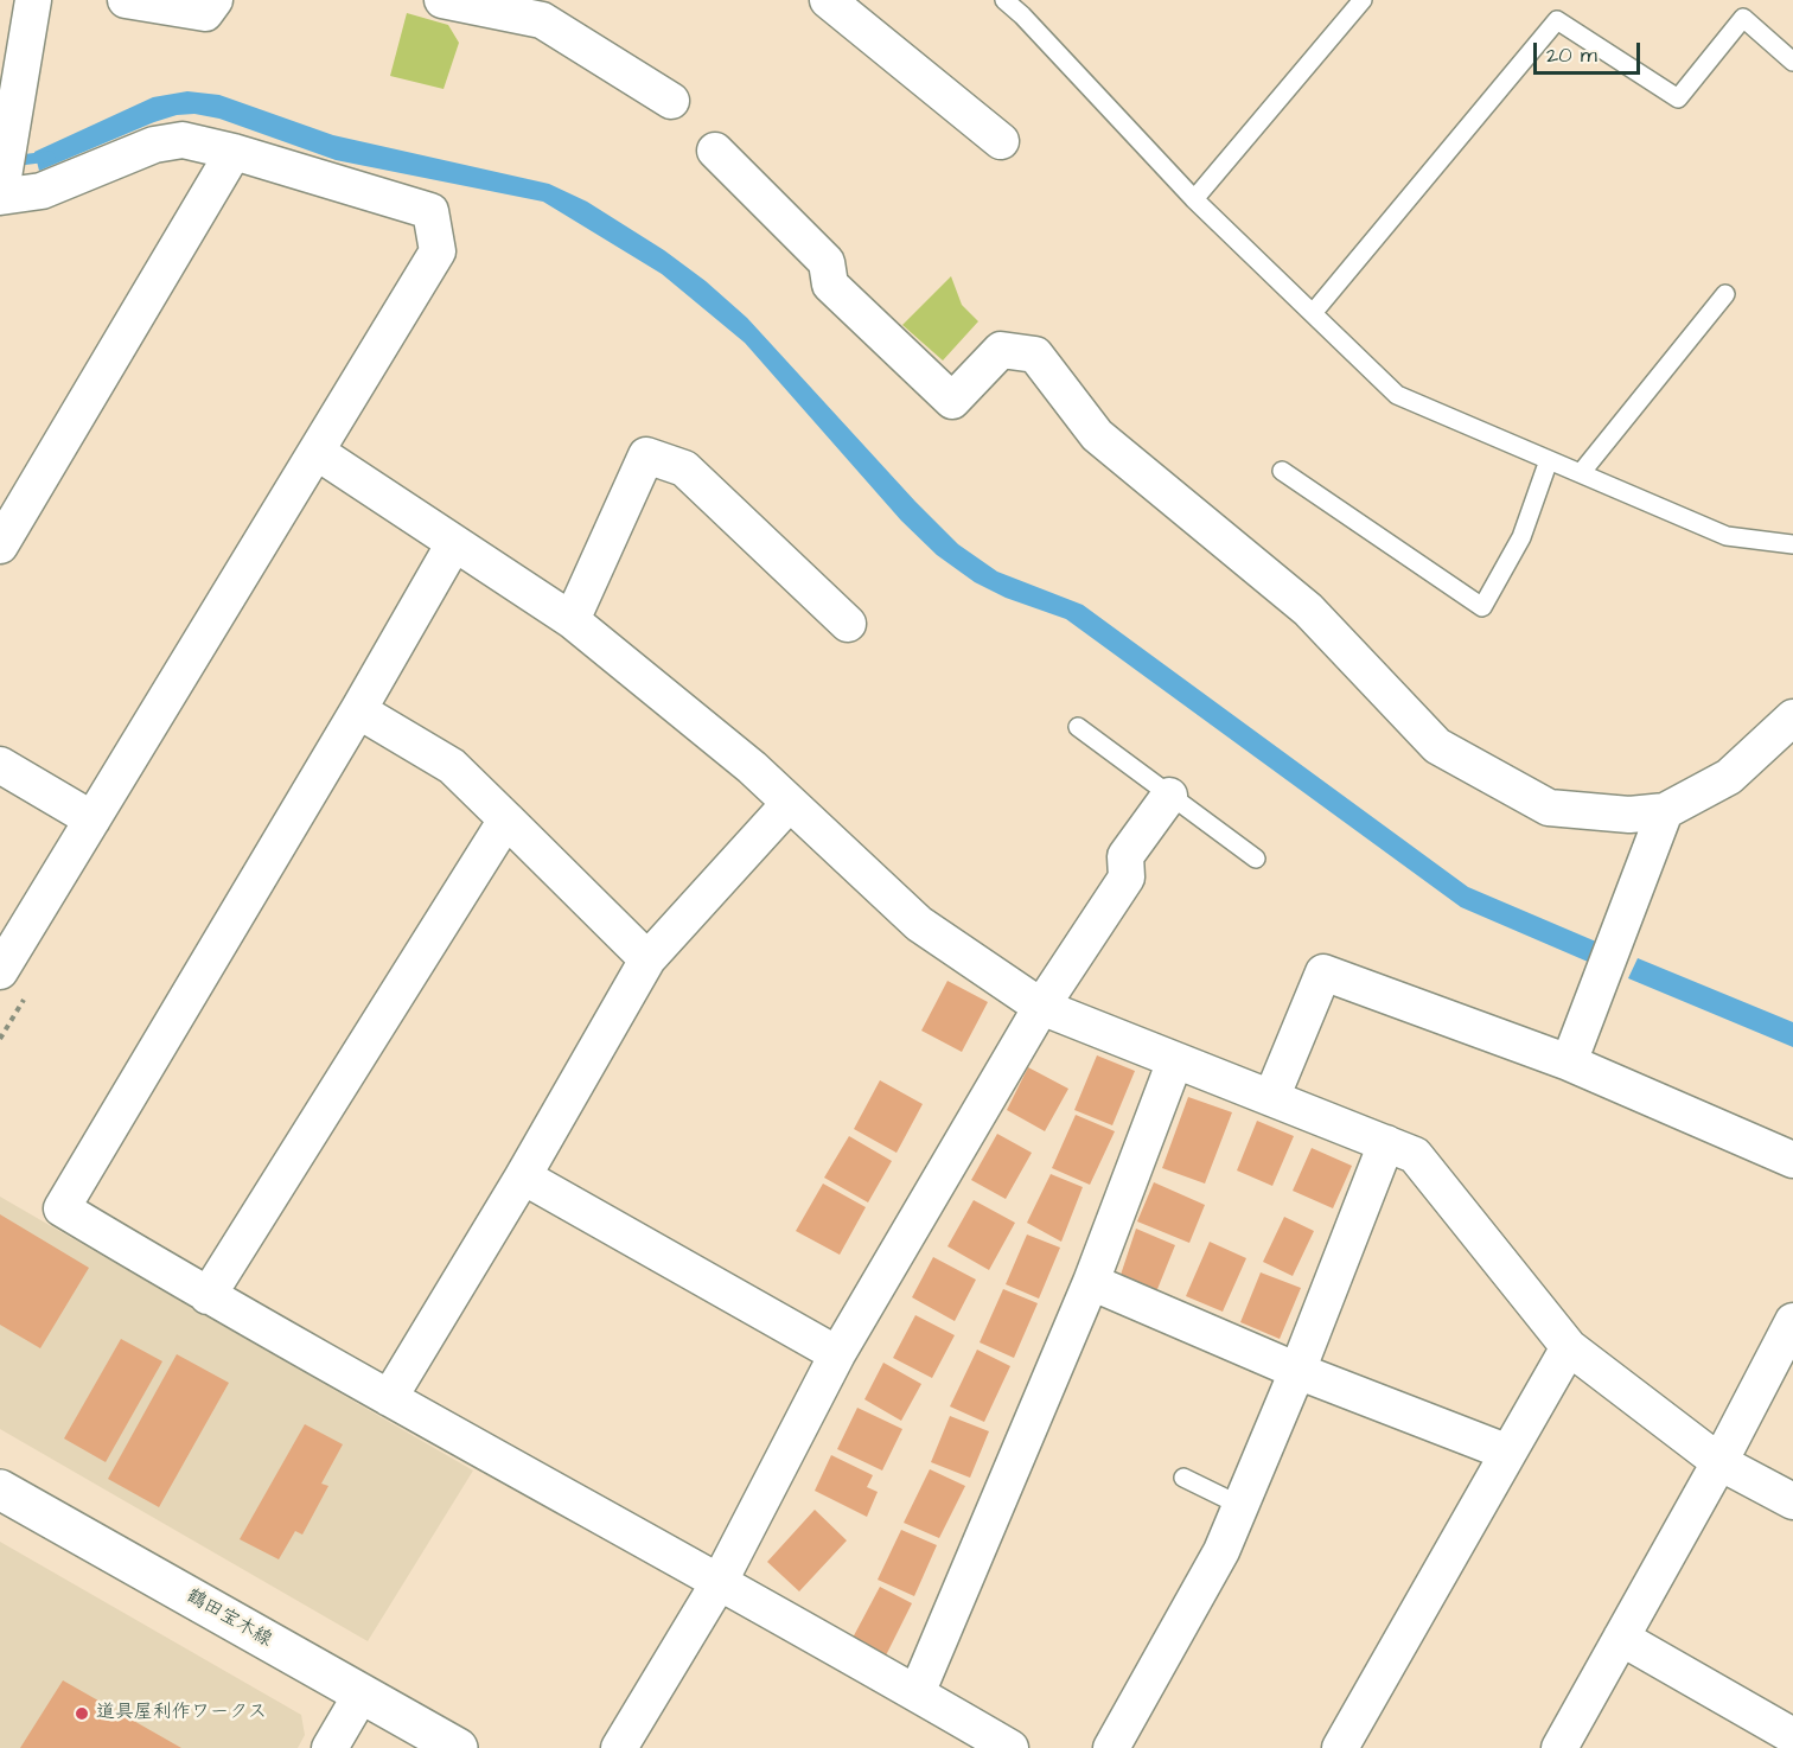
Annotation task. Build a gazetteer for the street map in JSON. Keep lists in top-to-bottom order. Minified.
{"streets":{"street":["鶴田宝木線"]},"places":["道具屋利作ワークス"],"scale_bar":"20 m"}
